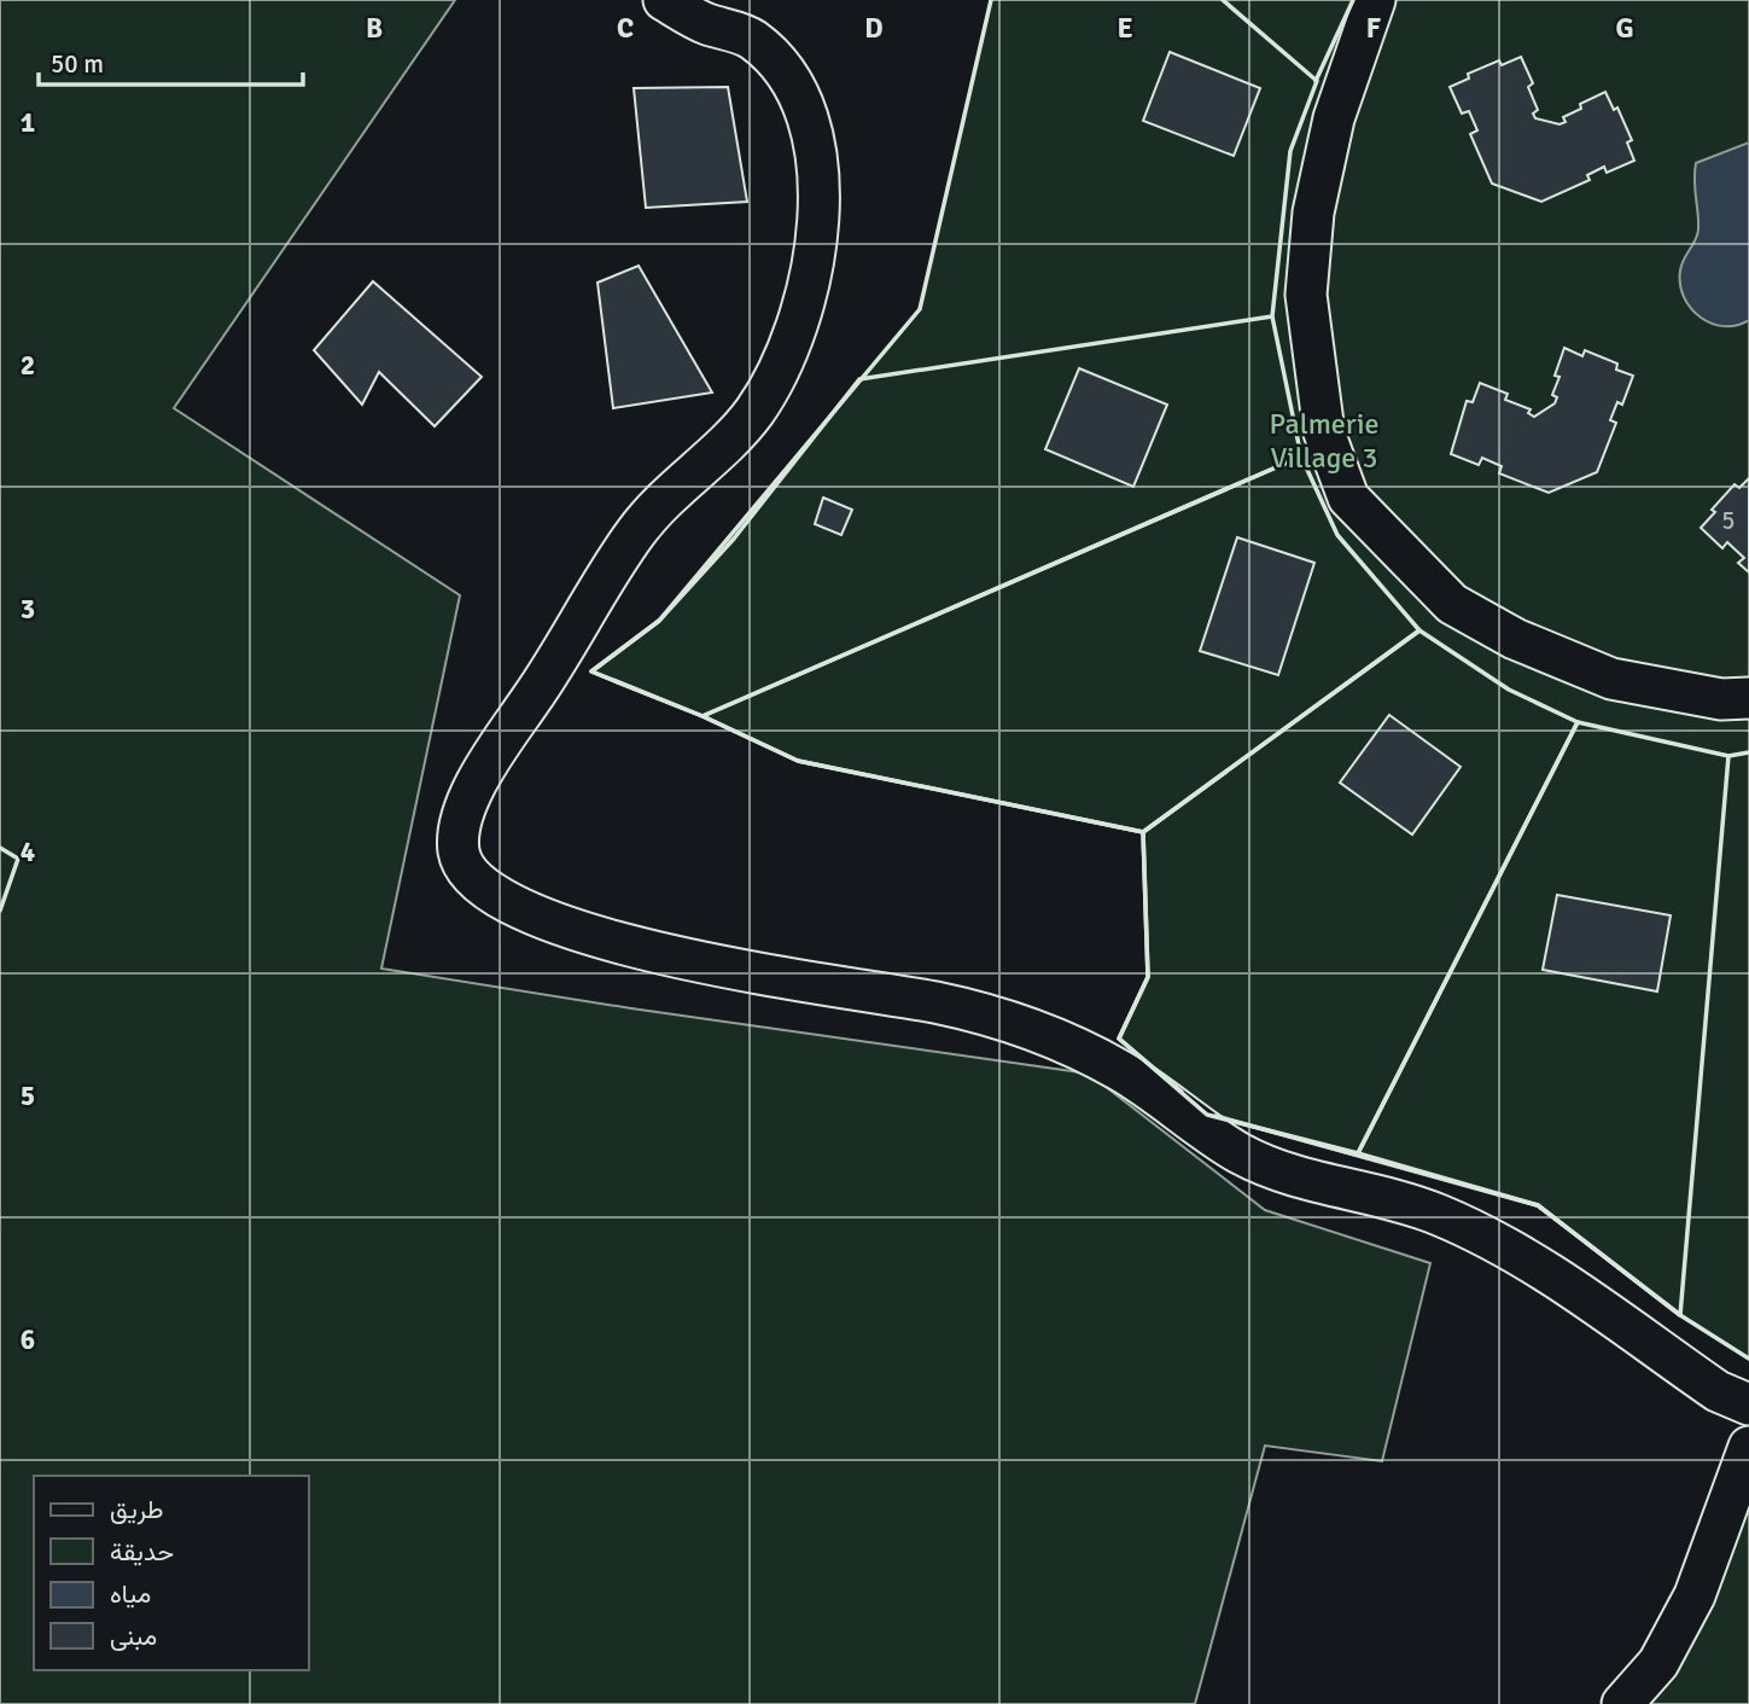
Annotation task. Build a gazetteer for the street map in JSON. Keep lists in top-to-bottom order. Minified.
{"parks":["Palmerie Village 3"],"house_numbers":["5"],"legend":["طريق","حديقة","مياه","مبنى"],"scale_bar":"50 m","grid":{"columns":["B","C","D","E","F","G"],"rows":["1","2","3","4","5","6"]}}
